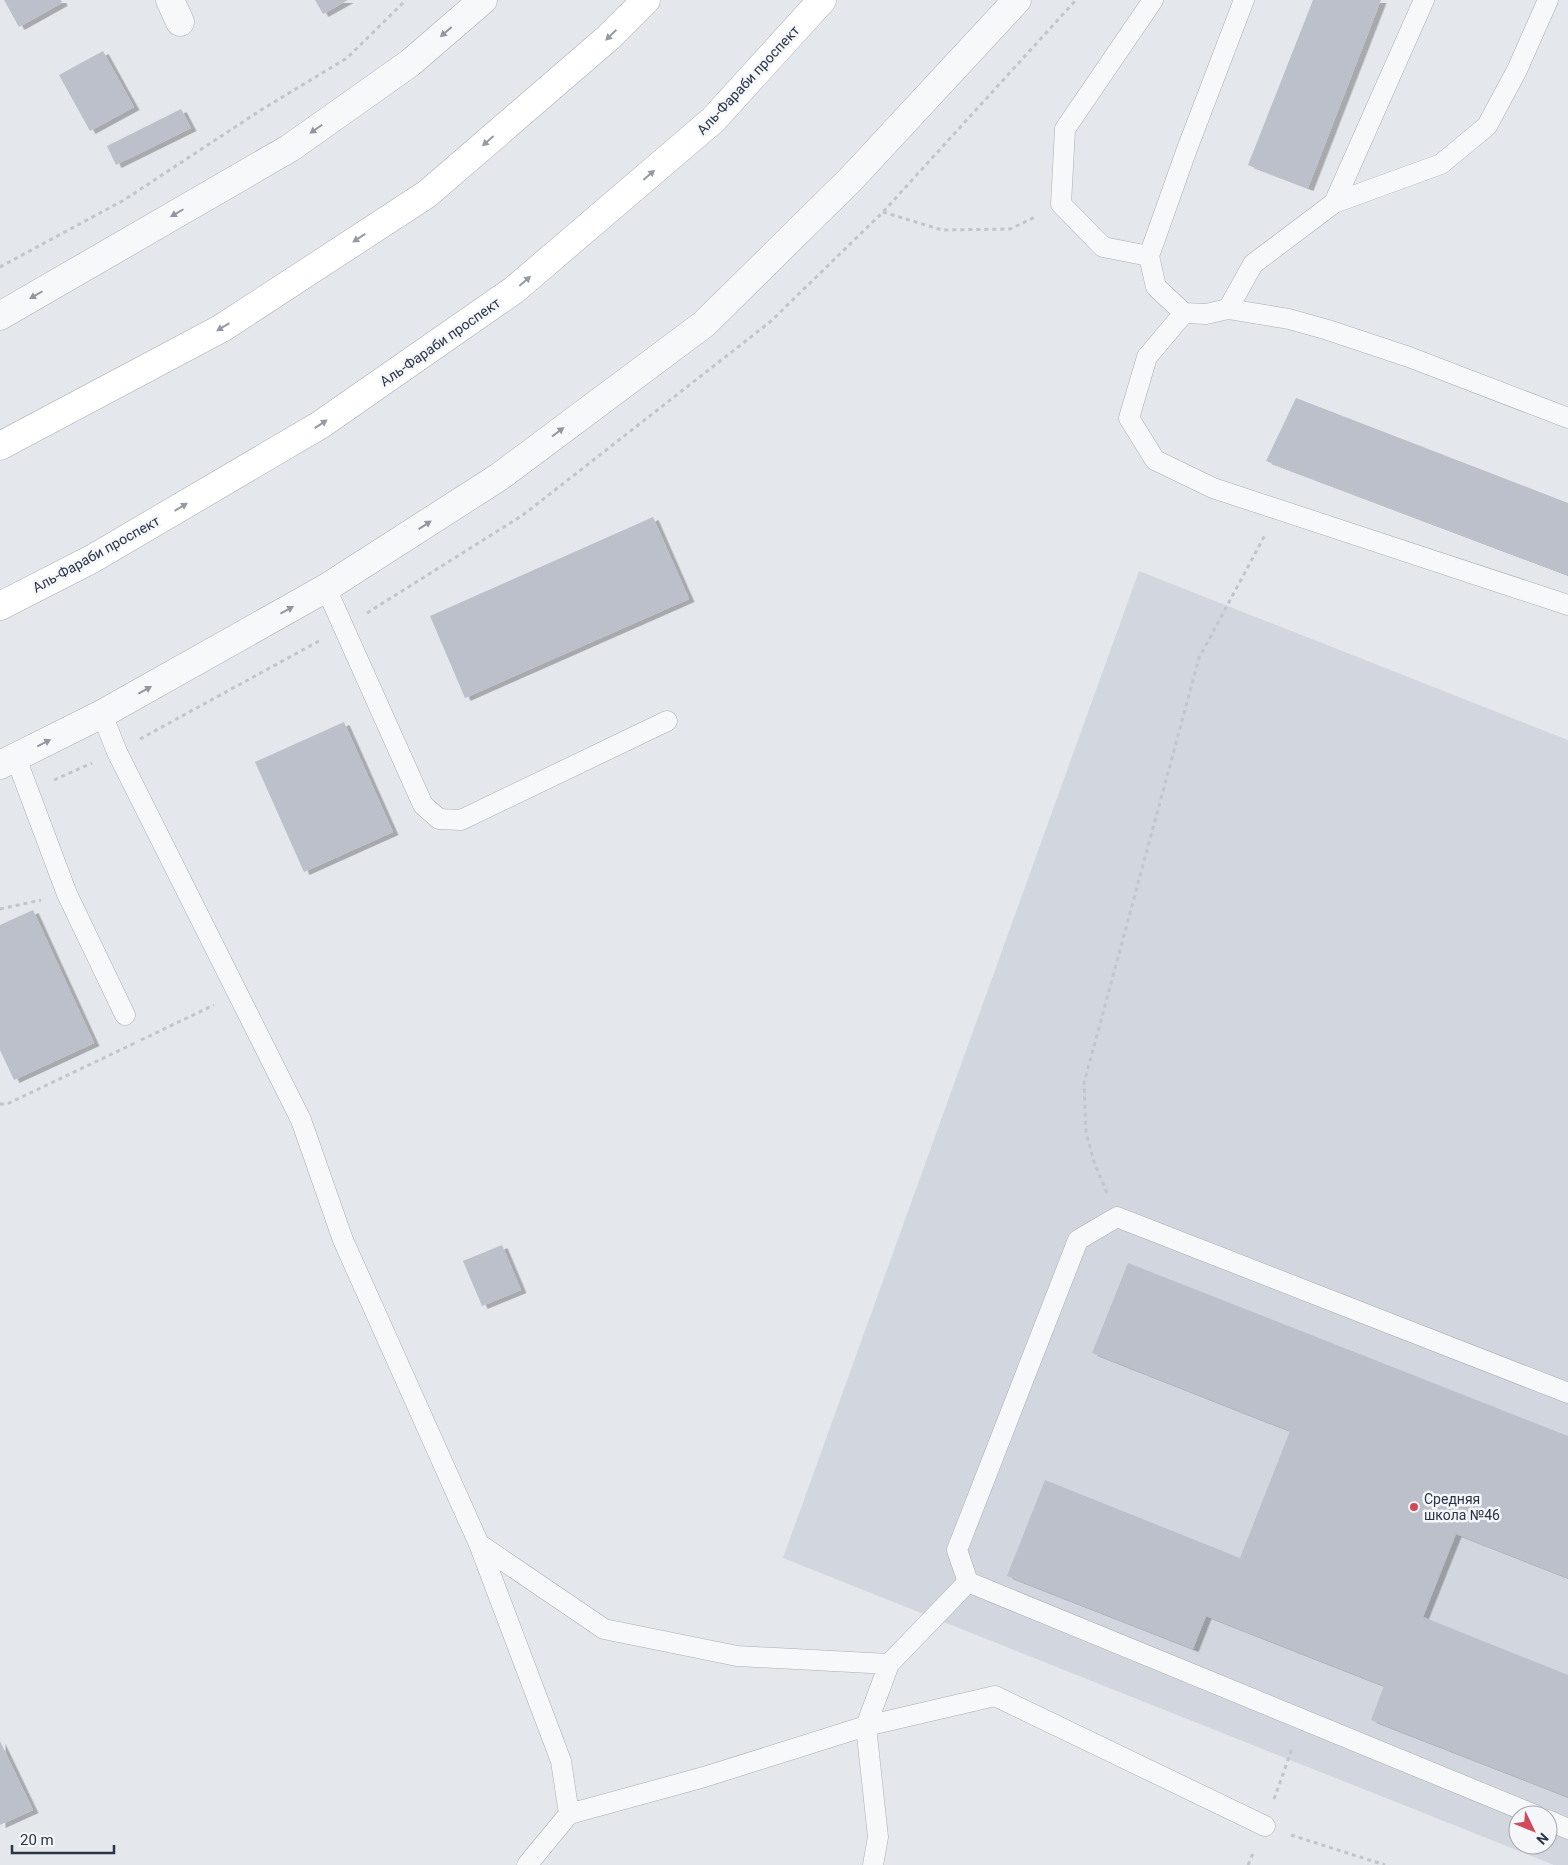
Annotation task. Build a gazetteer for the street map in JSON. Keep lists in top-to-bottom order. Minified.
{"streets":{"street":["Аль-Фараби проспект"]},"places":["Средняя школа №46"],"scale_bar":"20 m","north":"bottom right"}
